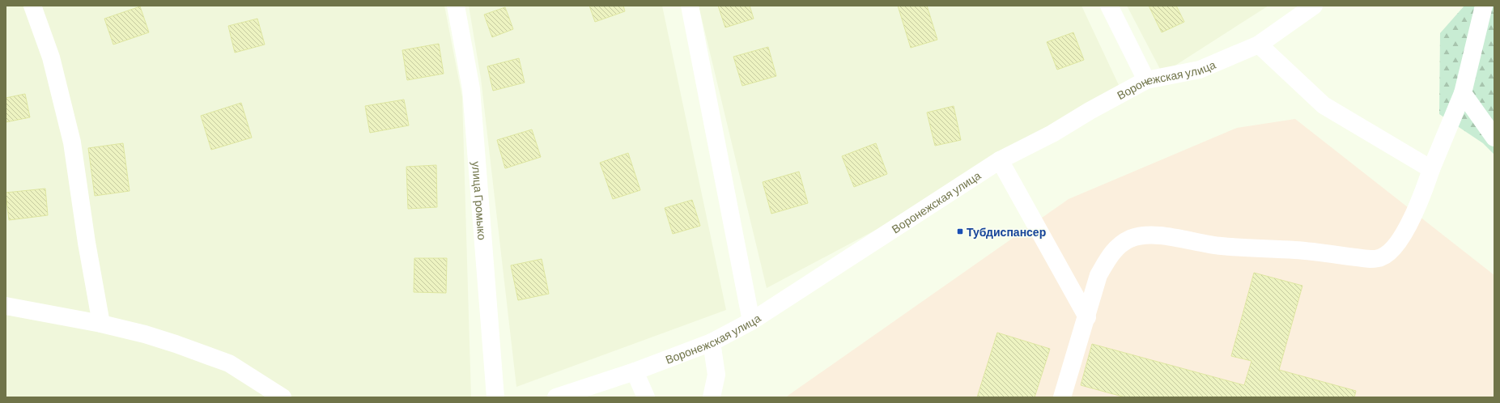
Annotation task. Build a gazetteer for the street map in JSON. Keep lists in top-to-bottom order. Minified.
{"streets":{"street":["Воронежская улица","улица Громыко"]},"places":{"transit":["Тубдиспансер"]}}
